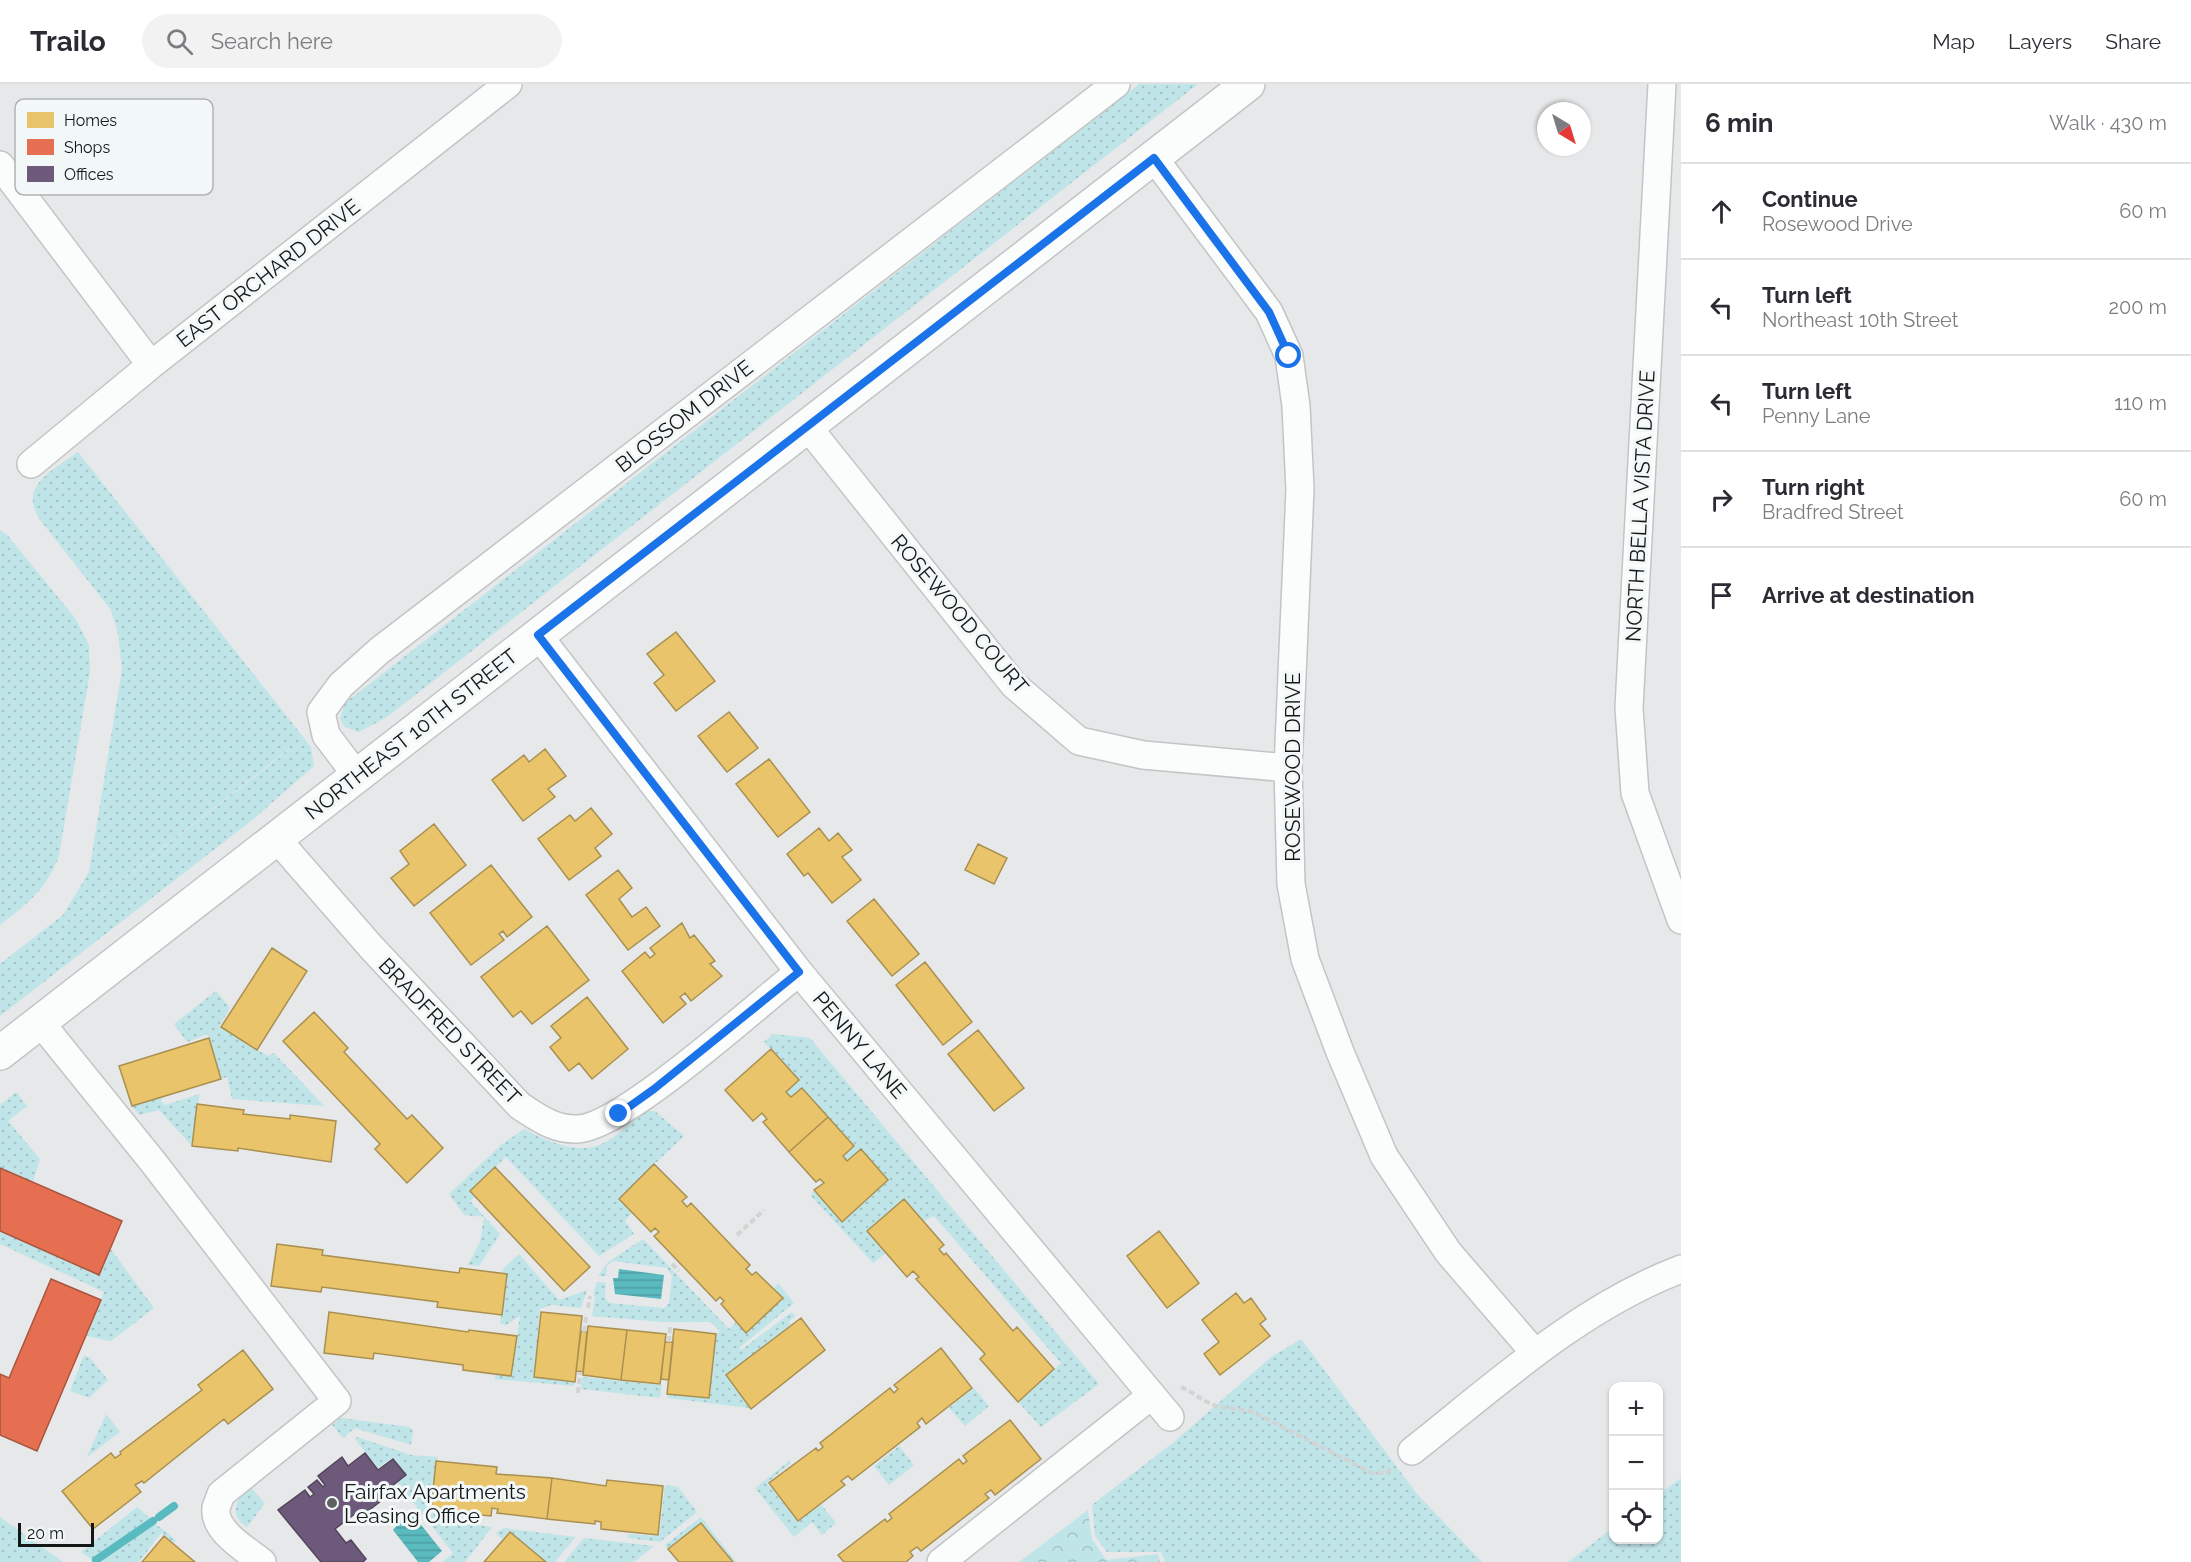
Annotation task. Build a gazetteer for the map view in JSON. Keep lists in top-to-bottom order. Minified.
{"streets":{"main road":["NORTHEAST 10TH STREET"],"street":["EAST ORCHARD DRIVE","BLOSSOM DRIVE","NORTH BELLA VISTA DRIVE","ROSEWOOD COURT","ROSEWOOD DRIVE","BRADFRED STREET","PENNY LANE"]},"crossings":[["BLOSSOM DRIVE","NORTHEAST 10TH STREET"],["ROSEWOOD COURT","NORTHEAST 10TH STREET"],["ROSEWOOD COURT","ROSEWOOD DRIVE"],["NORTHEAST 10TH STREET","ROSEWOOD DRIVE"],["NORTHEAST 10TH STREET","BRADFRED STREET"],["NORTHEAST 10TH STREET","PENNY LANE"],["BRADFRED STREET","PENNY LANE"]],"places":["Fairfax Apartments Leasing Office"],"legend":["Homes","Shops","Offices"],"scale_bar":"20 m","north":"bottom right","page":{"header":"Trailo","search":"Search here","nav":["Map","Layers","Share"],"heading":["6 min","Walk · 430 m"],"list":[["Continue","Rosewood Drive","60 m"],["Turn left","Northeast 10th Street","200 m"],["Turn left","Penny Lane","110 m"],["Turn right","Bradfred Street","60 m"],"Arrive at destination"],"map_buttons":["+","−"],"scale":"20 m"}}
